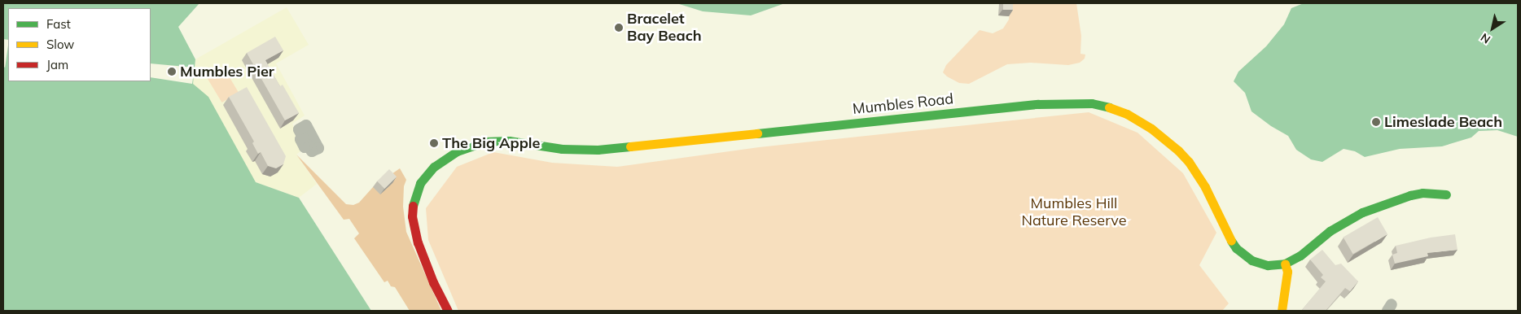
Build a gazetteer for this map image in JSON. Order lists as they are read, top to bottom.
{
  "streets": {
    "street": ["Mumbles Road"]
  },
  "parks": ["Mumbles Hill Nature Reserve"],
  "places": [
    "Bracelet Bay Beach",
    "Mumbles Pier",
    "Limeslade Beach",
    "The Big Apple"
  ],
  "legend": ["Fast", "Slow", "Jam"],
  "north": "bottom left"
}
